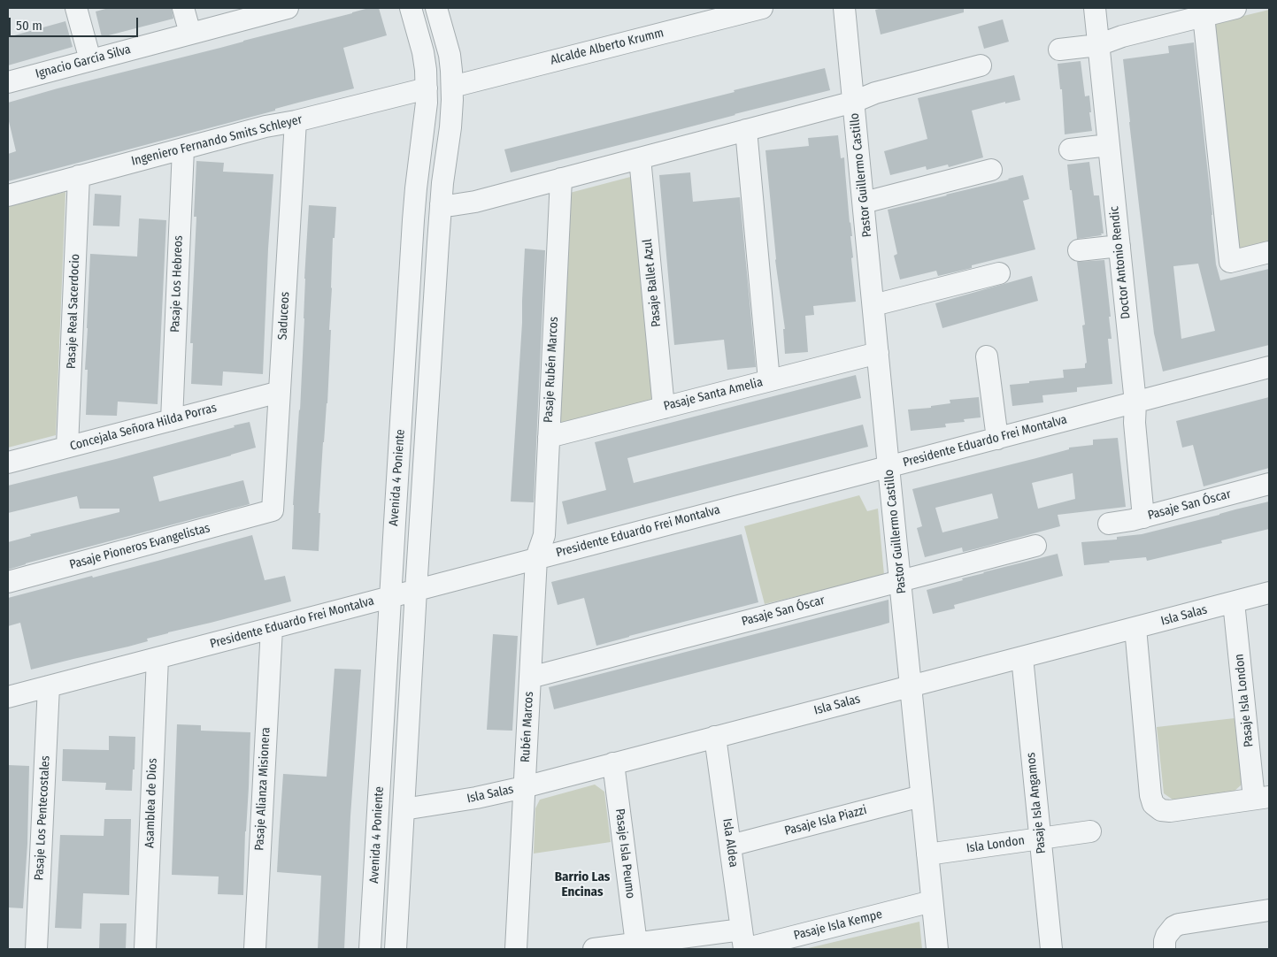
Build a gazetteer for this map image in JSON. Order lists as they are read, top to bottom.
{
  "streets": {
    "street": [
      "Alcalde Alberto Krumm",
      "Ignacio García Silva",
      "Ingeniero Fernando Smits Schleyer",
      "Pastor Guillermo Castillo",
      "Doctor Antonio Rendic",
      "Pasaje Ballet Azul",
      "Pasaje Los Hebreos",
      "Pasaje Real Sacerdocio",
      "Saduceos",
      "Pasaje Rubén Marcos",
      "Pasaje Santa Amelia",
      "Concejala Señora Hilda Porras",
      "Presidente Eduardo Frei Montalva",
      "Avenida 4 Poniente",
      "Pasaje San Óscar",
      "Pasaje Pioneros Evangelistas",
      "Isla Salas",
      "Pasaje Isla London",
      "Rubén Marcos",
      "Pasaje Alianza Misionera",
      "Asamblea de Dios",
      "Pasaje Isla Angamos",
      "Pasaje Los Pentecostales",
      "Pasaje Isla Piazzi",
      "Isla Aldea",
      "Isla London",
      "Pasaje Isla Peumo",
      "Pasaje Isla Kempe"
    ]
  },
  "crossings": [
    ["Alcalde Alberto Krumm", "Avenida 4 Poniente"],
    ["Ingeniero Fernando Smits Schleyer", "Pasaje Los Hebreos"],
    ["Ingeniero Fernando Smits Schleyer", "Pasaje Real Sacerdocio"],
    ["Ingeniero Fernando Smits Schleyer", "Saduceos"],
    ["Ingeniero Fernando Smits Schleyer", "Avenida 4 Poniente"],
    ["Pastor Guillermo Castillo", "Pasaje Santa Amelia"],
    ["Pastor Guillermo Castillo", "Presidente Eduardo Frei Montalva"],
    ["Pastor Guillermo Castillo", "Pasaje San Óscar"],
    ["Pastor Guillermo Castillo", "Isla Salas"],
    ["Pastor Guillermo Castillo", "Pasaje Isla Piazzi"],
    ["Pastor Guillermo Castillo", "Isla London"],
    ["Pastor Guillermo Castillo", "Pasaje Isla Kempe"],
    ["Doctor Antonio Rendic", "Presidente Eduardo Frei Montalva"],
    ["Doctor Antonio Rendic", "Pasaje San Óscar"],
    ["Pasaje Ballet Azul", "Pasaje Santa Amelia"],
    ["Pasaje Los Hebreos", "Concejala Señora Hilda Porras"],
    ["Pasaje Real Sacerdocio", "Concejala Señora Hilda Porras"],
    ["Saduceos", "Concejala Señora Hilda Porras"],
    ["Saduceos", "Pasaje Pioneros Evangelistas"],
    ["Pasaje Rubén Marcos", "Pasaje Santa Amelia"],
    ["Pasaje Rubén Marcos", "Presidente Eduardo Frei Montalva"],
    ["Pasaje Rubén Marcos", "Rubén Marcos"],
    ["Presidente Eduardo Frei Montalva", "Avenida 4 Poniente"],
    ["Presidente Eduardo Frei Montalva", "Rubén Marcos"],
    ["Presidente Eduardo Frei Montalva", "Pasaje Alianza Misionera"],
    ["Presidente Eduardo Frei Montalva", "Asamblea de Dios"],
    ["Presidente Eduardo Frei Montalva", "Pasaje Los Pentecostales"],
    ["Avenida 4 Poniente", "Isla Salas"],
    ["Pasaje San Óscar", "Rubén Marcos"],
    ["Isla Salas", "Pasaje Isla London"],
    ["Isla Salas", "Rubén Marcos"],
    ["Isla Salas", "Pasaje Isla Angamos"],
    ["Isla Salas", "Isla Aldea"],
    ["Isla Salas", "Pasaje Isla Peumo"],
    ["Pasaje Isla Angamos", "Isla London"],
    ["Pasaje Isla Piazzi", "Isla Aldea"],
    ["Isla Aldea", "Pasaje Isla Kempe"],
    ["Pasaje Isla Peumo", "Pasaje Isla Kempe"]
  ],
  "districts": ["Barrio Las Encinas"],
  "scale_bar": "50 m"
}
